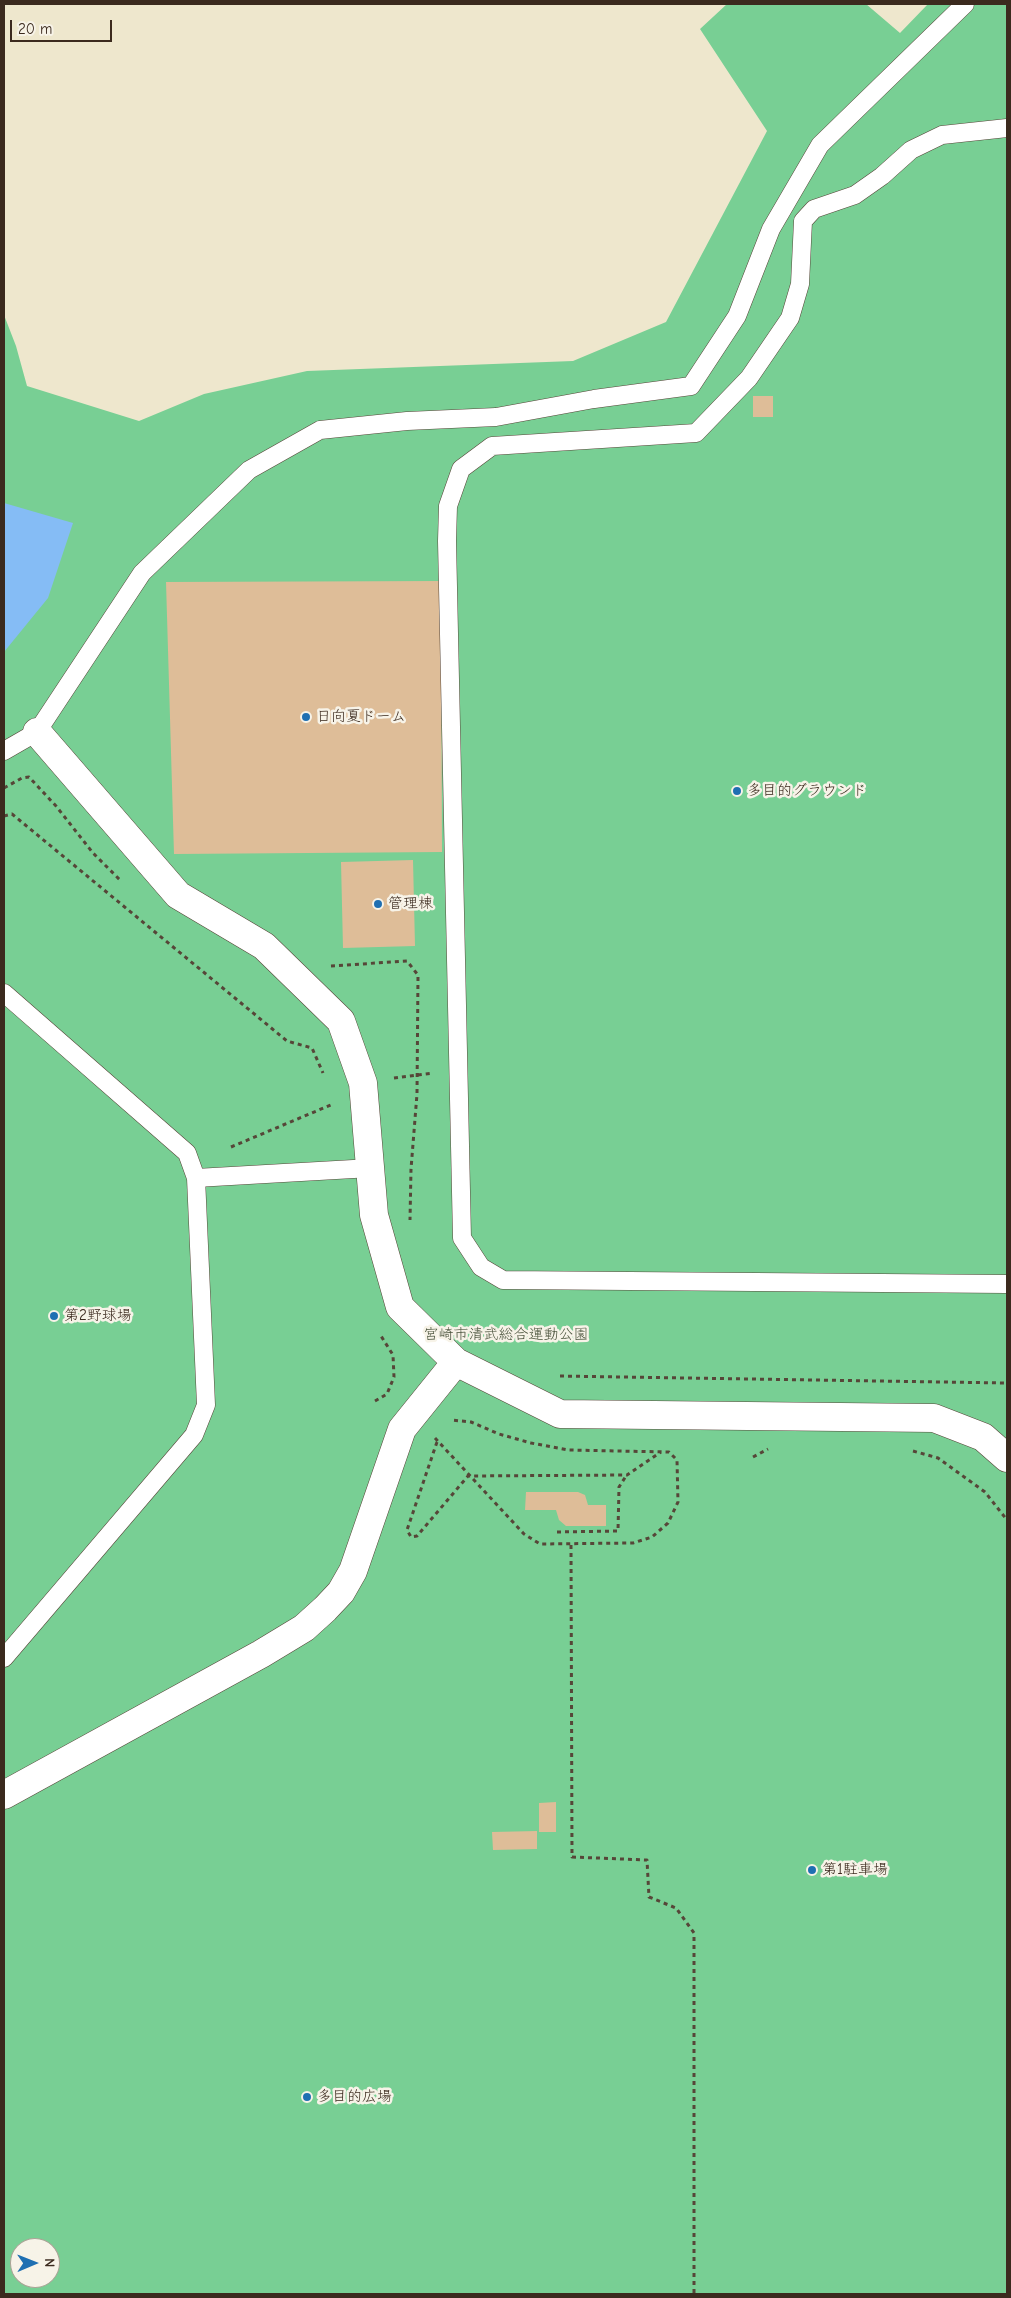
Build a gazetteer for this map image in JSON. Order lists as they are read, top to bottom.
{
  "parks": ["宮崎市清武総合運動公園"],
  "places": [
    "日向夏ドーム",
    "多目的グラウンド",
    "管理棟",
    "第2野球場",
    "第1駐車場",
    "多目的広場"
  ],
  "scale_bar": "20 m",
  "north": "right"
}
